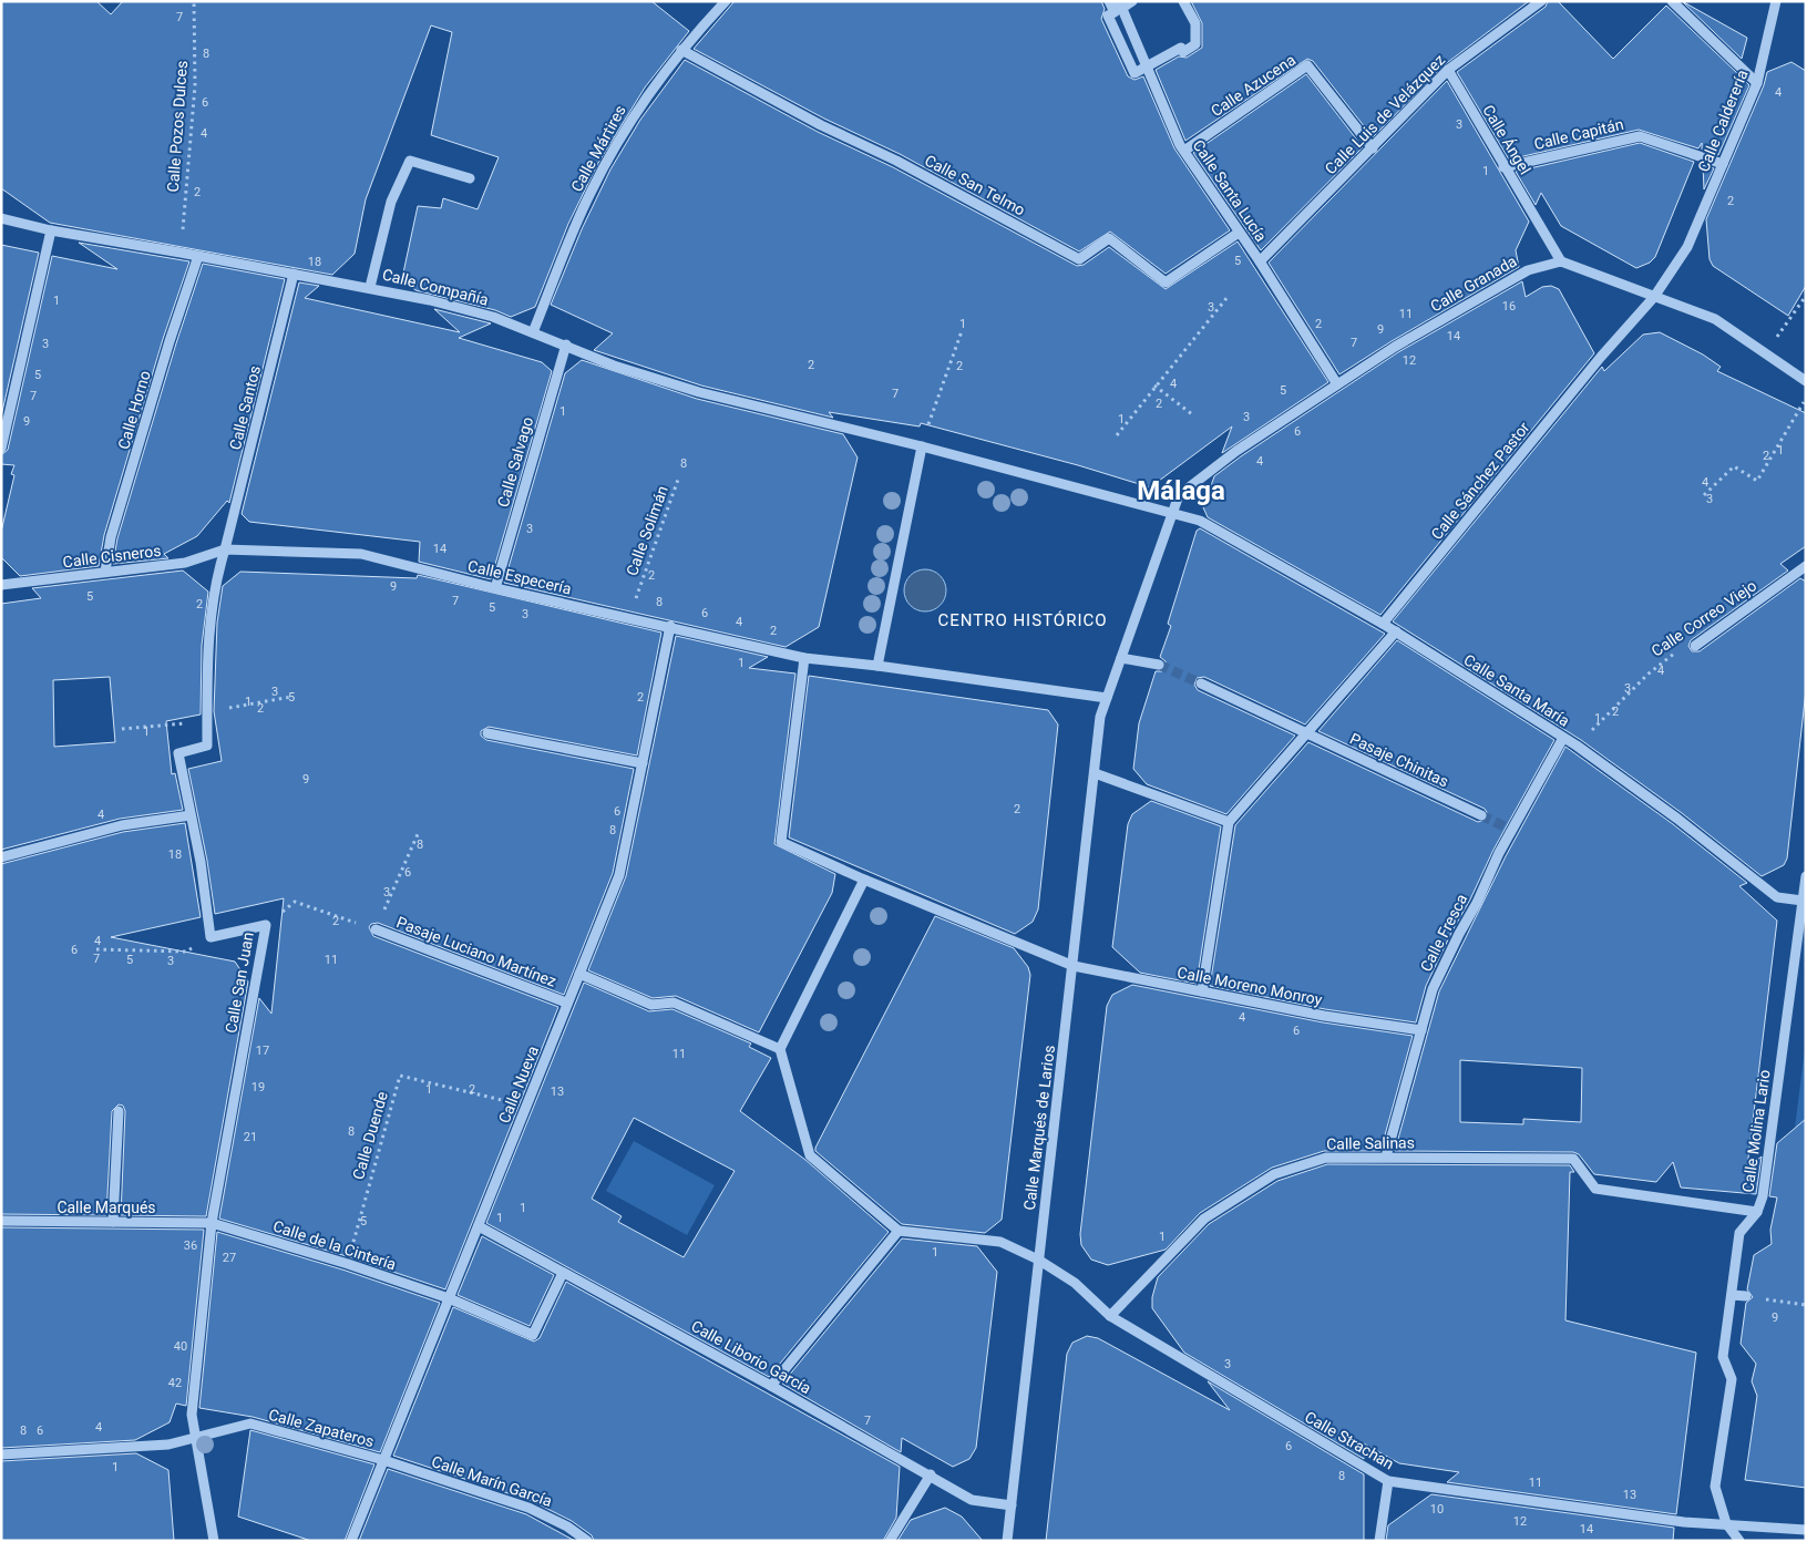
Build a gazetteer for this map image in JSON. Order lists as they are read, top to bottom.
{
  "streets": {
    "street": [
      "Calle Azucena",
      "Calle Luis de Velázquez",
      "Calle Calderería",
      "Calle Capitán",
      "Calle Ángel",
      "Calle Mártires",
      "Calle San Telmo",
      "Calle Santa Lucía",
      "Calle Granada",
      "Calle Compañía",
      "Calle Santos",
      "Calle Horno",
      "Calle Salvago",
      "Calle Sánchez Pastor",
      "Calle Cisneros",
      "Calle Especería",
      "Calle Correo Viejo",
      "Calle Santa María",
      "Pasaje Chinitas",
      "Calle Fresca",
      "Pasaje Luciano Martínez",
      "Calle San Juan",
      "Calle Moreno Monroy",
      "Calle Nueva",
      "Calle Marqués de Larios",
      "Calle Molina Lario",
      "Calle Salinas",
      "Calle Marqués",
      "Calle de la Cintería",
      "Calle Liborio García",
      "Calle Zapateros",
      "Calle Strachan",
      "Calle Marín García"
    ],
    "path": ["Calle Pozos Dulces", "Calle Solimán", "Calle Duende"]
  },
  "crossings": [
    ["Calle Azucena", "Calle Luis de Velázquez"],
    ["Calle Azucena", "Calle Santa Lucía"],
    ["Calle Luis de Velázquez", "Calle Ángel"],
    ["Calle Luis de Velázquez", "Calle Santa Lucía"],
    ["Calle Calderería", "Calle Capitán"],
    ["Calle Calderería", "Calle Sánchez Pastor"],
    ["Calle Pozos Dulces", "Calle Compañía"],
    ["Calle Capitán", "Calle Ángel"],
    ["Calle Ángel", "Calle Granada"],
    ["Calle Mártires", "Calle San Telmo"],
    ["Calle Mártires", "Calle Compañía"],
    ["Calle San Telmo", "Calle Santa Lucía"],
    ["Calle Santa Lucía", "Calle Granada"],
    ["Calle Granada", "Calle Marqués de Larios"],
    ["Calle Compañía", "Calle Santos"],
    ["Calle Compañía", "Calle Horno"],
    ["Calle Compañía", "Calle Salvago"],
    ["Calle Compañía", "Calle Santa María"],
    ["Calle Santos", "Calle Cisneros"],
    ["Calle Santos", "Calle Especería"],
    ["Calle Horno", "Calle Cisneros"],
    ["Calle Salvago", "Calle Especería"],
    ["Calle Sánchez Pastor", "Calle Santa María"],
    ["Calle Cisneros", "Calle Especería"],
    ["Calle Especería", "Calle Moreno Monroy"],
    ["Calle Especería", "Calle Nueva"],
    ["Calle Especería", "Calle Marqués de Larios"],
    ["Calle Correo Viejo", "Calle Santa María"],
    ["Calle Santa María", "Calle Fresca"],
    ["Calle Santa María", "Calle Marqués de Larios"],
    ["Calle Santa María", "Calle Molina Lario"],
    ["Calle Fresca", "Calle Moreno Monroy"],
    ["Calle Fresca", "Calle Salinas"],
    ["Pasaje Luciano Martínez", "Calle Nueva"],
    ["Calle San Juan", "Calle Marqués"],
    ["Calle San Juan", "Calle de la Cintería"],
    ["Calle San Juan", "Calle Zapateros"],
    ["Calle Moreno Monroy", "Calle Marqués de Larios"],
    ["Calle Nueva", "Calle Duende"],
    ["Calle Nueva", "Calle de la Cintería"],
    ["Calle Nueva", "Calle Liborio García"],
    ["Calle Nueva", "Calle Zapateros"],
    ["Calle Nueva", "Calle Marín García"],
    ["Calle Marqués de Larios", "Calle Liborio García"],
    ["Calle Marqués de Larios", "Calle Strachan"],
    ["Calle Molina Lario", "Calle Salinas"],
    ["Calle Molina Lario", "Calle Strachan"],
    ["Calle Duende", "Calle de la Cintería"],
    ["Calle Salinas", "Calle Strachan"],
    ["Calle Marqués", "Calle de la Cintería"],
    ["Calle de la Cintería", "Calle Liborio García"],
    ["Calle Zapateros", "Calle Marín García"]
  ],
  "districts": ["Málaga", "CENTRO HISTÓRICO"],
  "house_numbers": [
    "7",
    "8",
    "4",
    "6",
    "3",
    "4",
    "1",
    "2",
    "2",
    "5",
    "18",
    "1",
    "16",
    "3",
    "11",
    "1",
    "2",
    "9",
    "14",
    "7",
    "3",
    "12",
    "2",
    "2",
    "5",
    "4",
    "5",
    "7",
    "7",
    "2",
    "1",
    "3",
    "1",
    "9",
    "6",
    "1",
    "2",
    "4",
    "8",
    "4",
    "3",
    "3",
    "14",
    "2",
    "9",
    "5",
    "7",
    "8",
    "2",
    "5",
    "6",
    "3",
    "4",
    "2",
    "1",
    "4",
    "3",
    "3",
    "5",
    "2",
    "1",
    "2",
    "2",
    "1",
    "1",
    "9",
    "2",
    "6",
    "4",
    "8",
    "8",
    "18",
    "6",
    "3",
    "2",
    "4",
    "6",
    "7",
    "5",
    "11",
    "3",
    "4",
    "6",
    "17",
    "11",
    "19",
    "1",
    "2",
    "13",
    "8",
    "21",
    "1",
    "1",
    "5",
    "1",
    "36",
    "1",
    "27",
    "9",
    "40",
    "3",
    "42",
    "7",
    "4",
    "8",
    "6",
    "6",
    "1",
    "8",
    "11",
    "13",
    "10",
    "12",
    "14"
  ]
}
